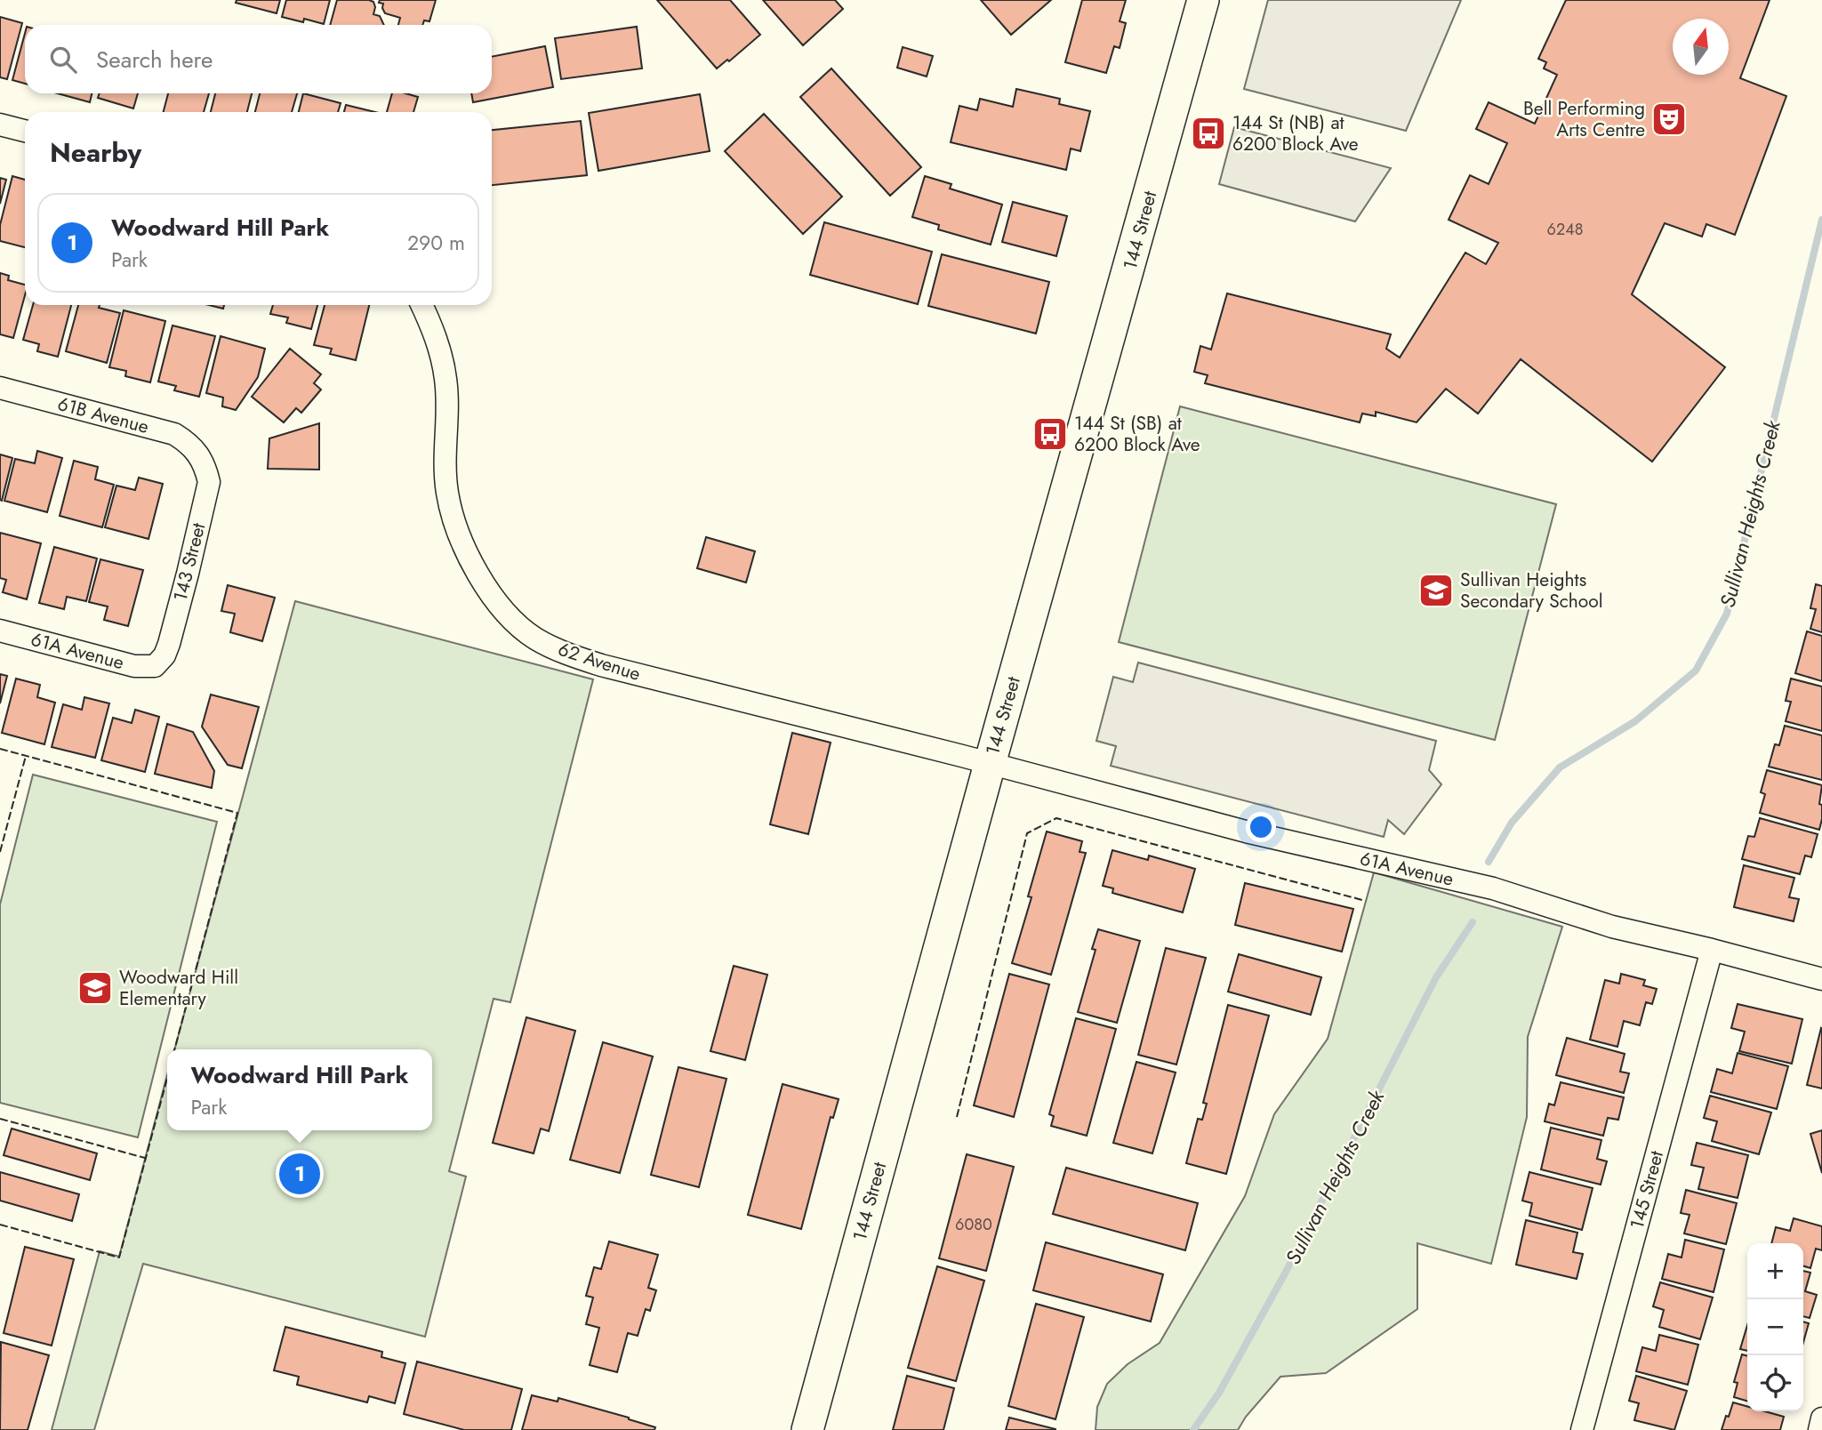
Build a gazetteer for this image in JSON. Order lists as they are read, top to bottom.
{
  "streets": {
    "main road": ["144 Street"],
    "street": [
      "61B Avenue",
      "143 Street",
      "61A Avenue",
      "62 Avenue",
      "145 Street"
    ]
  },
  "crossings": [
    ["144 Street", "61A Avenue"],
    ["144 Street", "62 Avenue"],
    ["61B Avenue", "143 Street"],
    ["143 Street", "61A Avenue"],
    ["61A Avenue", "62 Avenue"],
    ["61A Avenue", "145 Street"]
  ],
  "water": ["Sullivan Heights Creek"],
  "places": {
    "theatre": ["Bell Performing Arts Centre"],
    "bus stop": ["144 St (NB) at 6200 Block Ave", "144 St (SB) at 6200 Block Ave"],
    "school or university": ["Sullivan Heights Secondary School", "Woodward Hill Elementary"]
  },
  "house_numbers": ["6248", "6080"],
  "north": "top",
  "page": {
    "search": "Search here",
    "heading": "Nearby",
    "list": [
      {
        "mark": "1",
        "name": "Woodward Hill Park",
        "note": "Park",
        "value": "290 m"
      }
    ],
    "popup": ["Woodward Hill Park", "Park"],
    "pins": "1",
    "map_buttons": ["+", "−"]
  }
}
